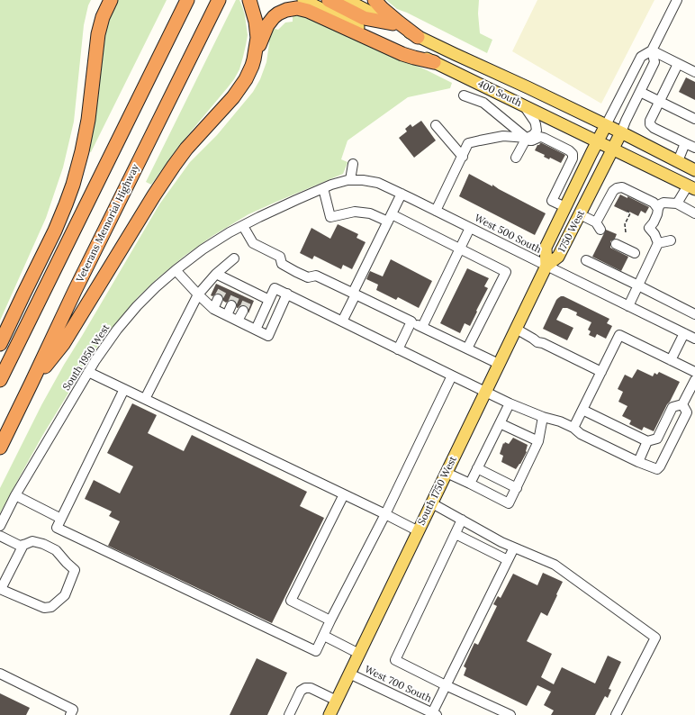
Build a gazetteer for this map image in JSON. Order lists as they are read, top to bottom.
{
  "streets": {
    "highway": ["Veterans Memorial Highway"],
    "main road": ["400 South", "1750 West", "South 1750 West"],
    "street": ["West 500 South", "South 1950 West", "West 700 South"]
  },
  "crossings": [
    ["400 South", "1750 West"],
    ["1750 West", "West 500 South"],
    ["1750 West", "South 1750 West"],
    ["West 500 South", "South 1950 West"],
    ["West 500 South", "South 1750 West"],
    ["South 1750 West", "West 700 South"]
  ]
}
